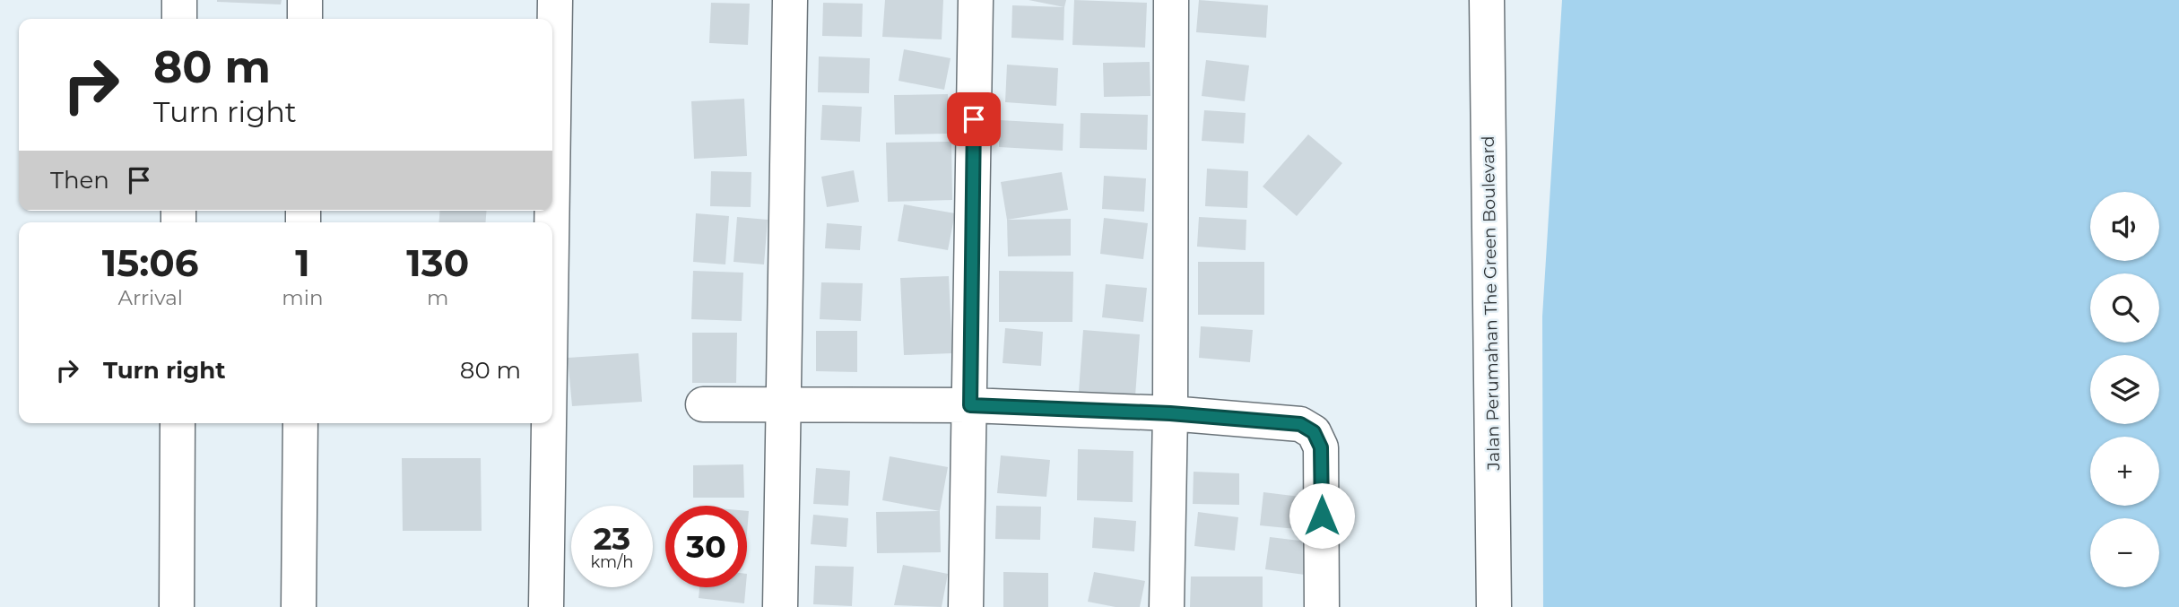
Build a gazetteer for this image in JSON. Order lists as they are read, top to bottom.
{
  "streets": {
    "street": ["Jalan Perumahan The Green Boulevard"]
  },
  "page": {
    "turn": ["80 m", "Turn right"],
    "then": "Then",
    "map_buttons": ["+", "−"],
    "eta": [
      "15:06",
      "Arrival",
      "1",
      "min",
      "130",
      "m"
    ],
    "list": [
      {
        "name": "Turn right",
        "value": "80 m"
      }
    ],
    "speed": "23 km/h",
    "limit": "30"
  }
}
